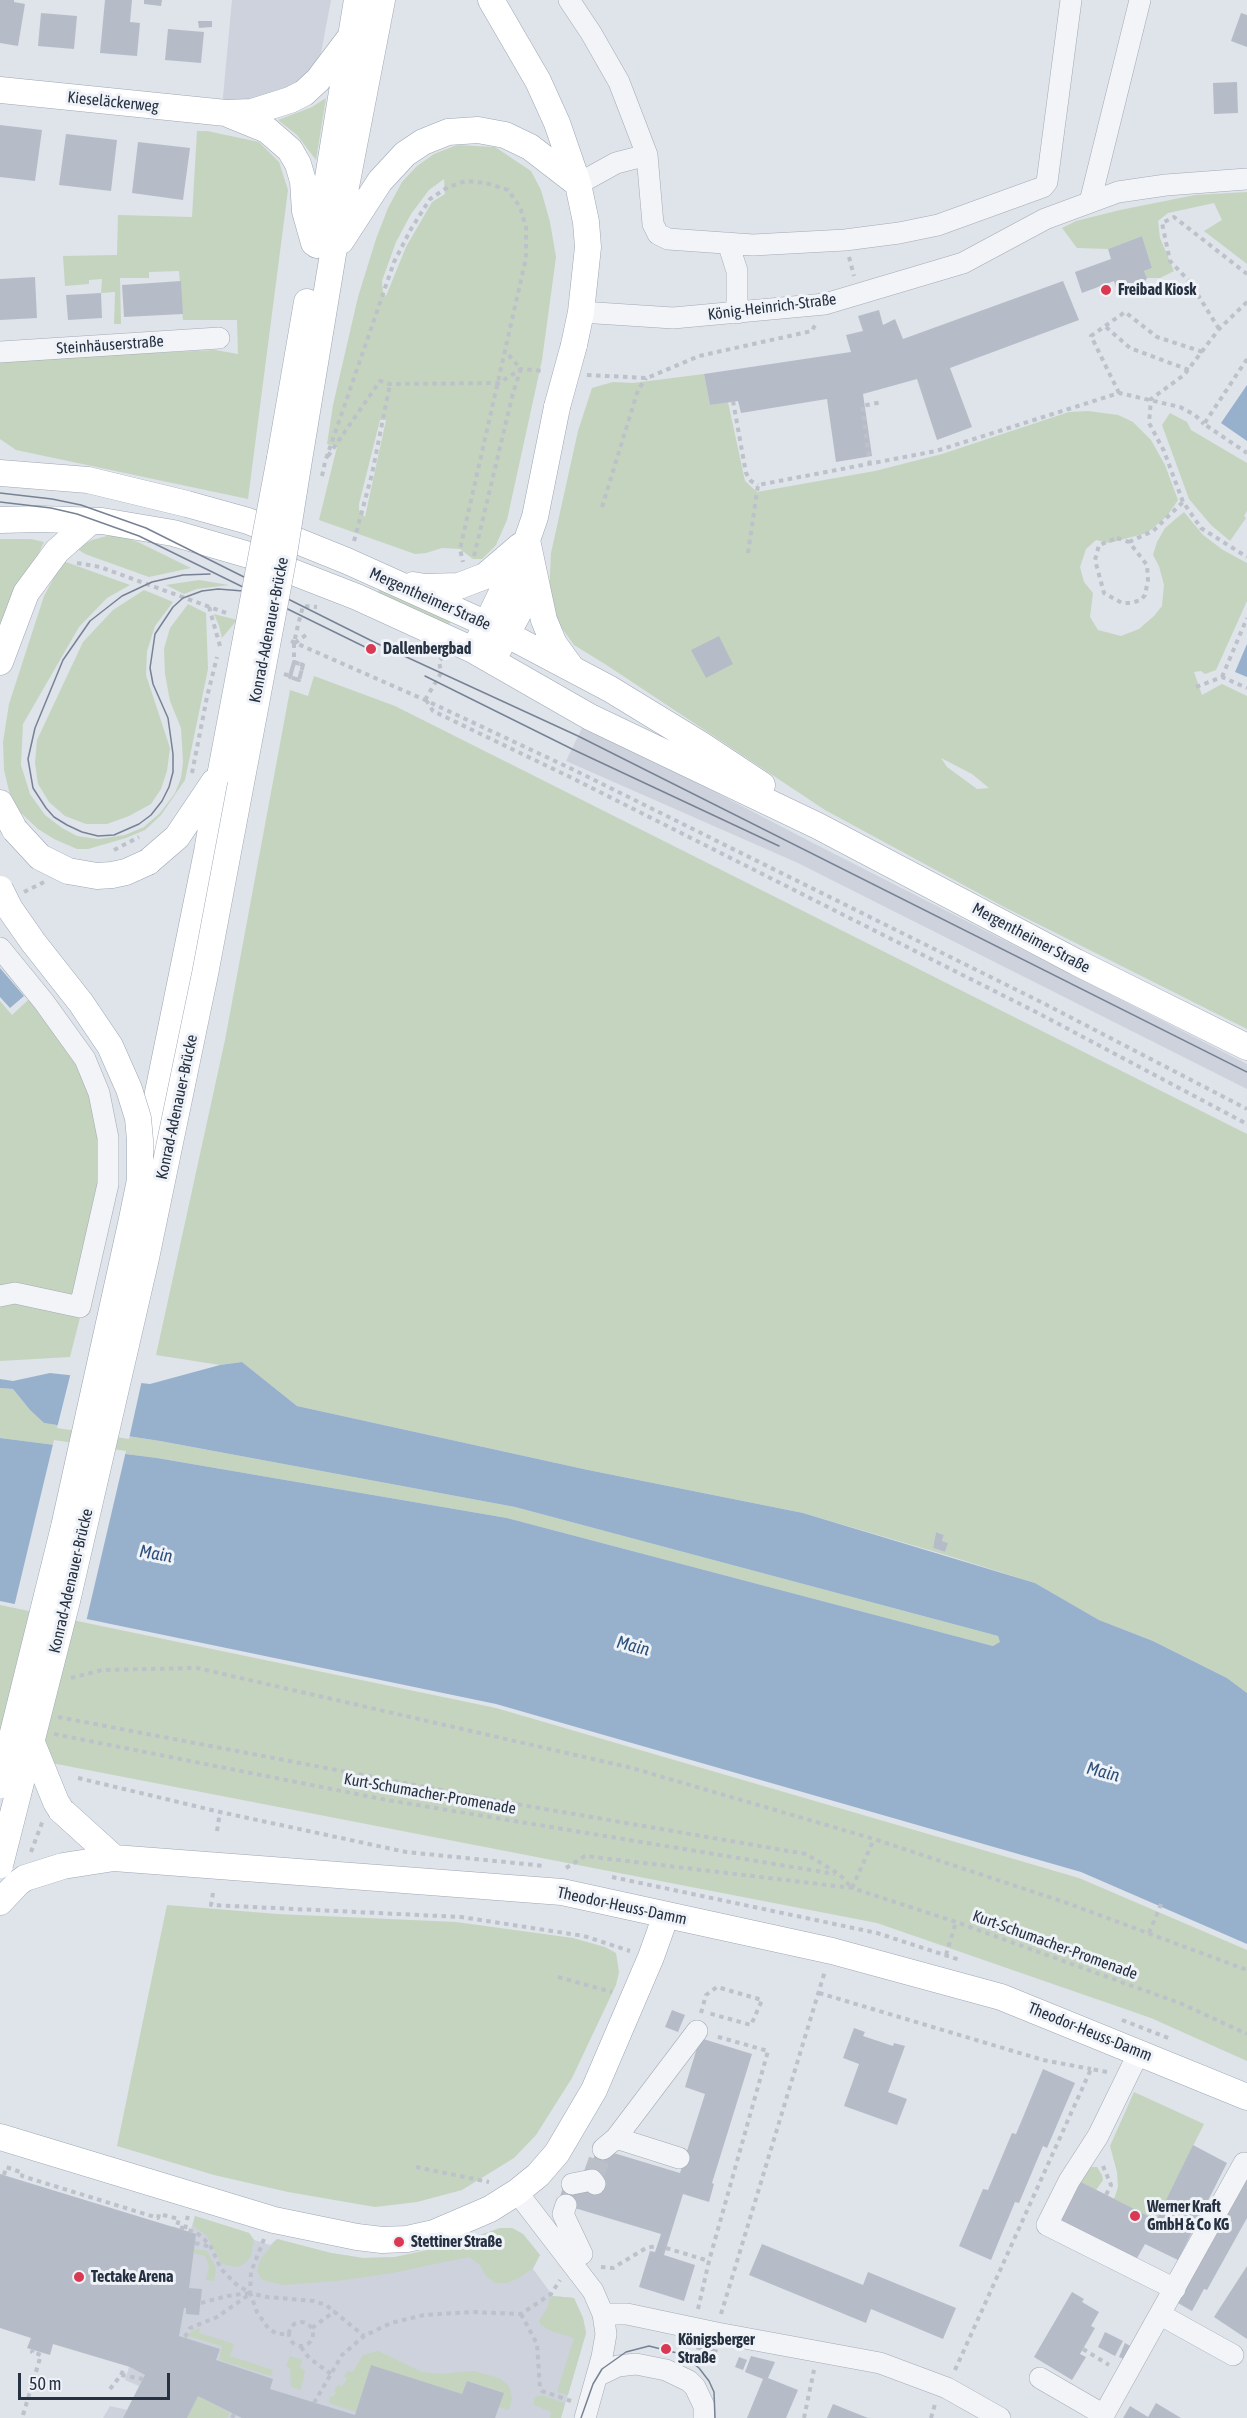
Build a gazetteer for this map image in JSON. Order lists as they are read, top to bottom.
{
  "streets": {
    "main road": [
      "Kieseläckerweg",
      "Mergentheimer Straße",
      "Konrad-Adenauer-Brücke",
      "Theodor-Heuss-Damm"
    ],
    "street": ["König-Heinrich-Straße", "Steinhäuserstraße"],
    "path": ["Kurt-Schumacher-Promenade"]
  },
  "crossings": [
    ["Konrad-Adenauer-Brücke", "Kurt-Schumacher-Promenade"]
  ],
  "water": ["Main"],
  "places": [
    "Freibad Kiosk",
    "Dallenbergbad",
    "Werner Kraft GmbH & Co KG",
    "Stettiner Straße",
    "Tectake Arena",
    "Königsberger Straße"
  ],
  "scale_bar": "50 m"
}
